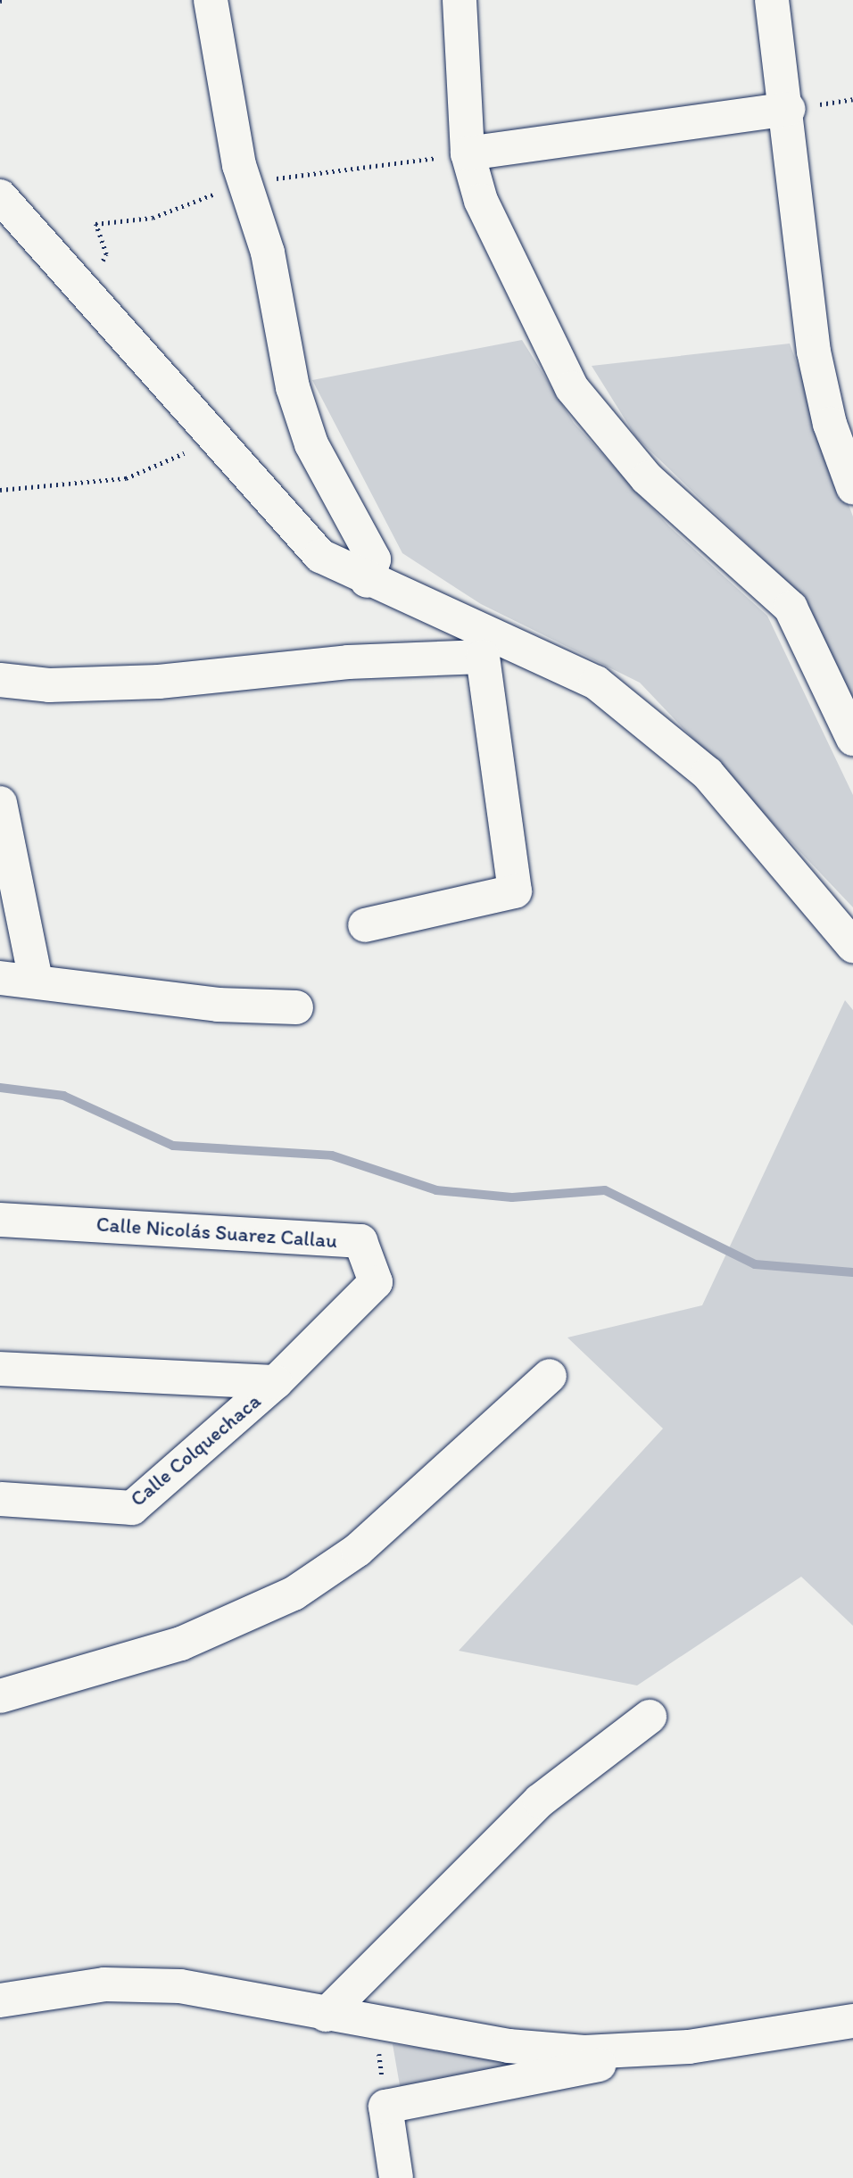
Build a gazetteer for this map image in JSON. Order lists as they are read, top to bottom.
{
  "streets": {
    "street": ["Calle Nicolás Suarez Callau", "Calle Colquechaca"]
  },
  "crossings": [
    ["Calle Nicolás Suarez Callau", "Calle Colquechaca"]
  ]
}
